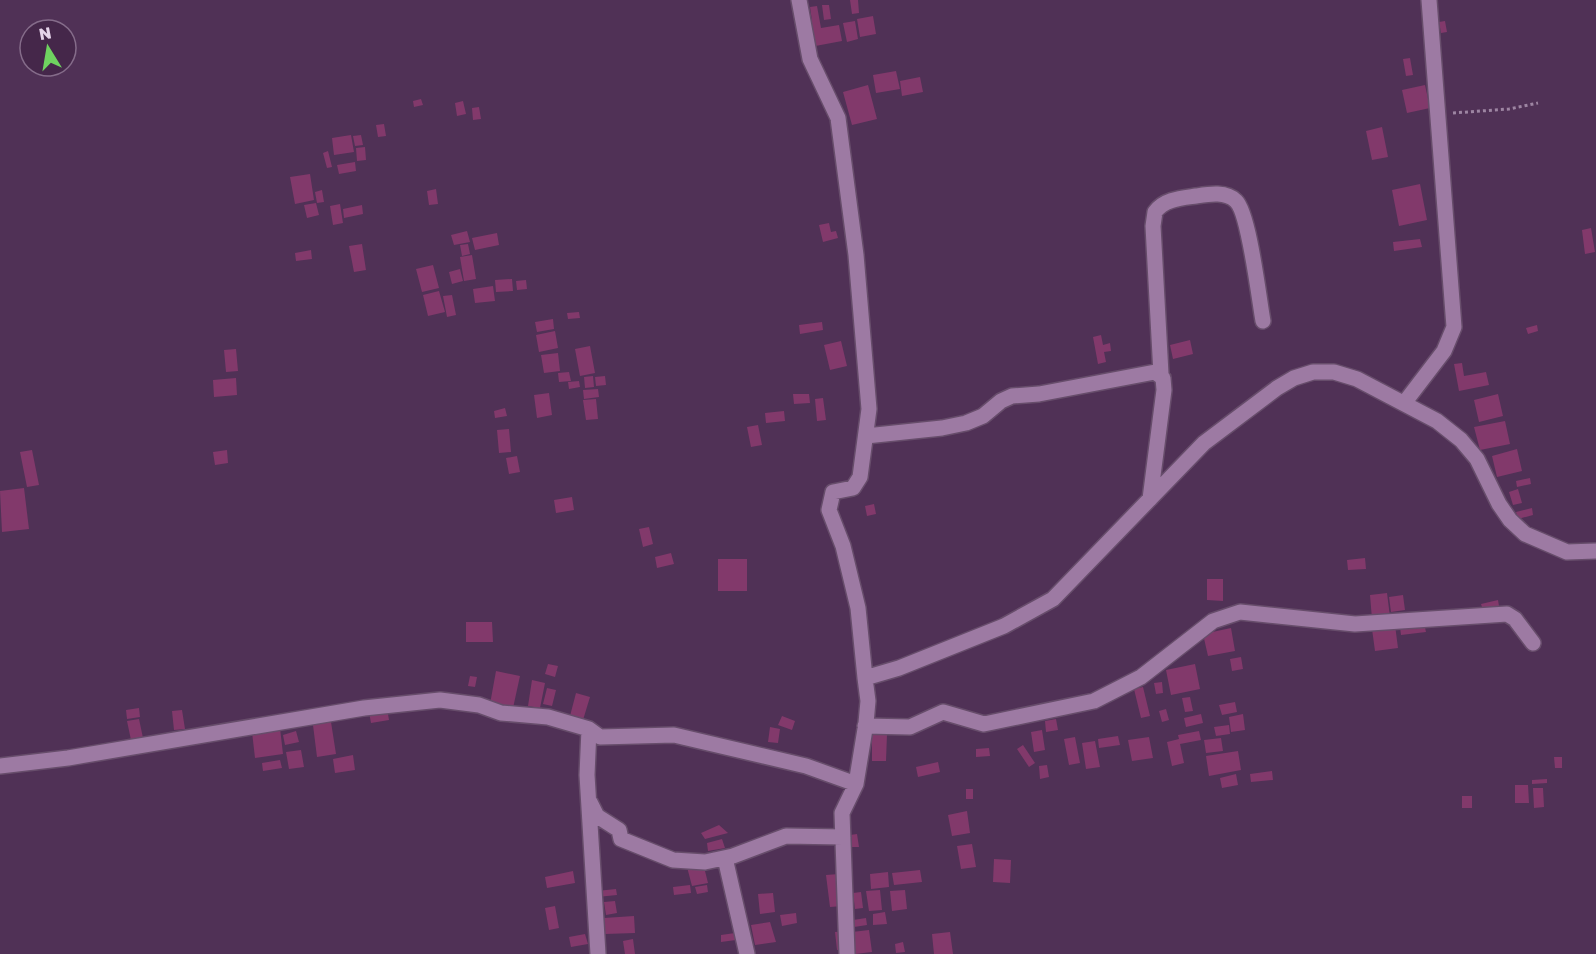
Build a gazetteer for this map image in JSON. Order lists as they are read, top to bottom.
{
  "north": "top"
}
